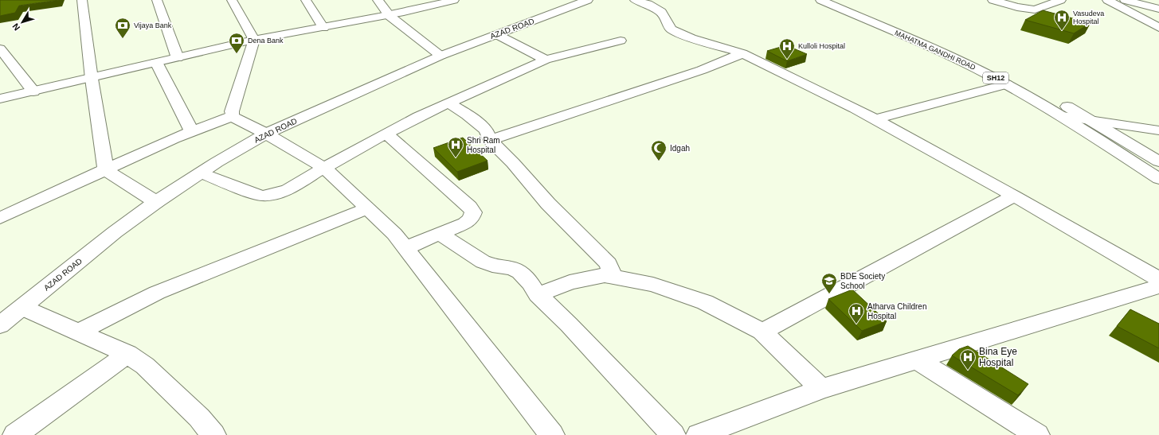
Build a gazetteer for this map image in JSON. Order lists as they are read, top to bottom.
{
  "streets": {
    "street": ["AZAD ROAD", "MAHATMA GANDHI ROAD", "SH12"]
  },
  "places": {
    "hospital": [
      "Vasudeva Hospital",
      "Kulloli Hospital",
      "Shri Ram Hospital",
      "Atharva Children Hospital",
      "Bina Eye Hospital"
    ],
    "bank": ["Vijaya Bank", "Dena Bank"],
    "mosque": ["Idgah"],
    "school or university": ["BDE Society School"]
  },
  "north": "bottom left"
}
